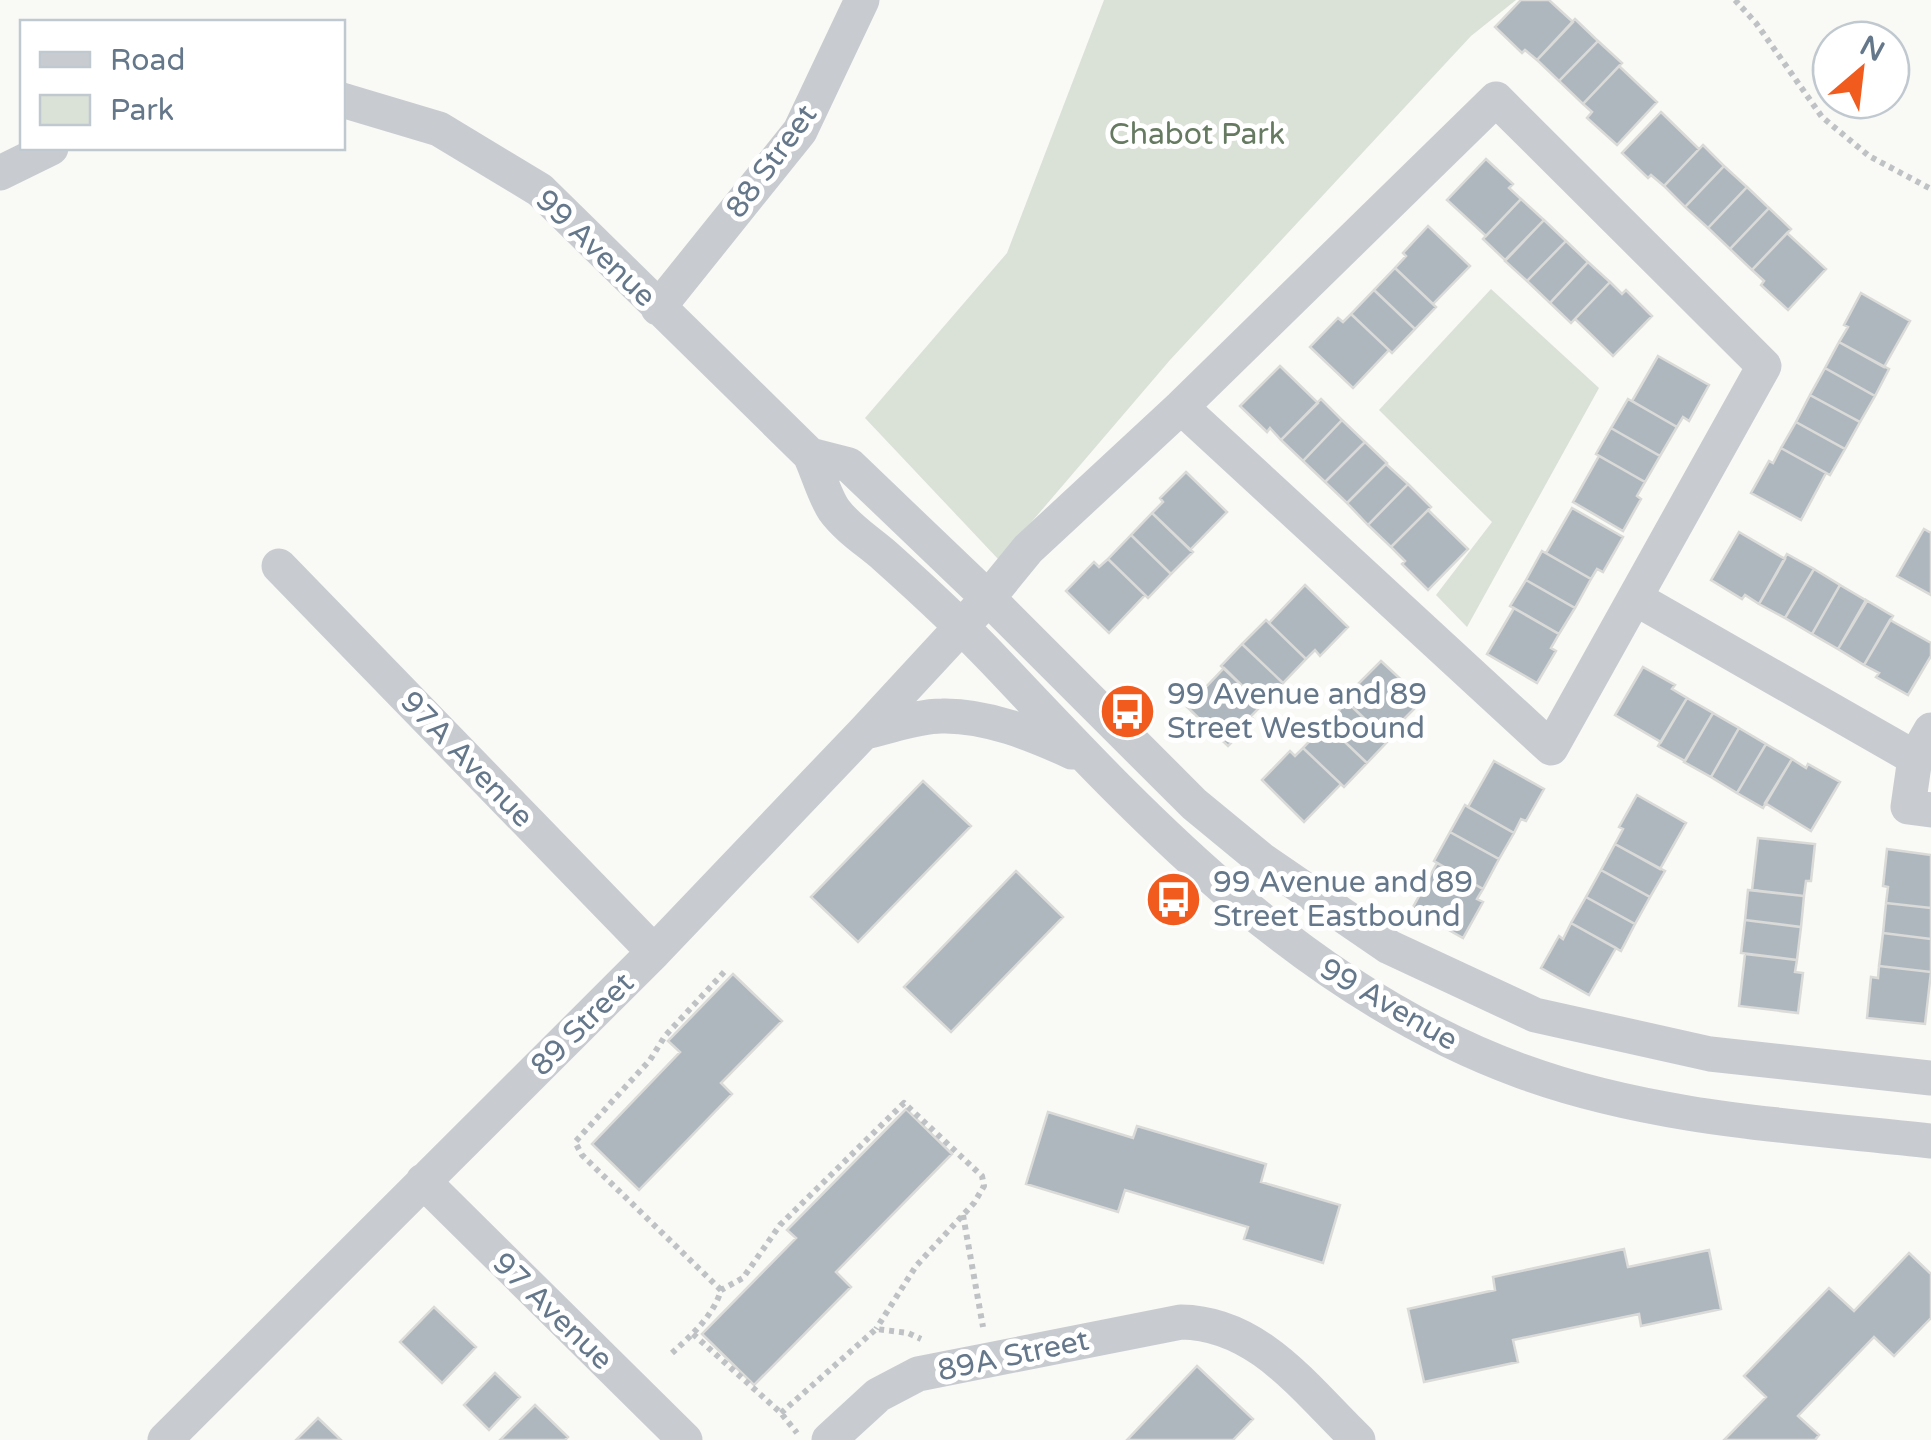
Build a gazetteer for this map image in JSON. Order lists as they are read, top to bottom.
{
  "streets": {
    "street": [
      "88 Street",
      "99 Avenue",
      "97A Avenue",
      "89 Street",
      "97 Avenue",
      "89A Street"
    ]
  },
  "crossings": [
    ["88 Street", "99 Avenue"],
    ["99 Avenue", "89 Street"],
    ["97A Avenue", "89 Street"],
    ["89 Street", "97 Avenue"]
  ],
  "parks": ["Chabot Park"],
  "places": {
    "bus stop": ["99 Avenue and 89 Street Westbound", "99 Avenue and 89 Street Eastbound"]
  },
  "legend": ["Road", "Park"],
  "north": "top right"
}
